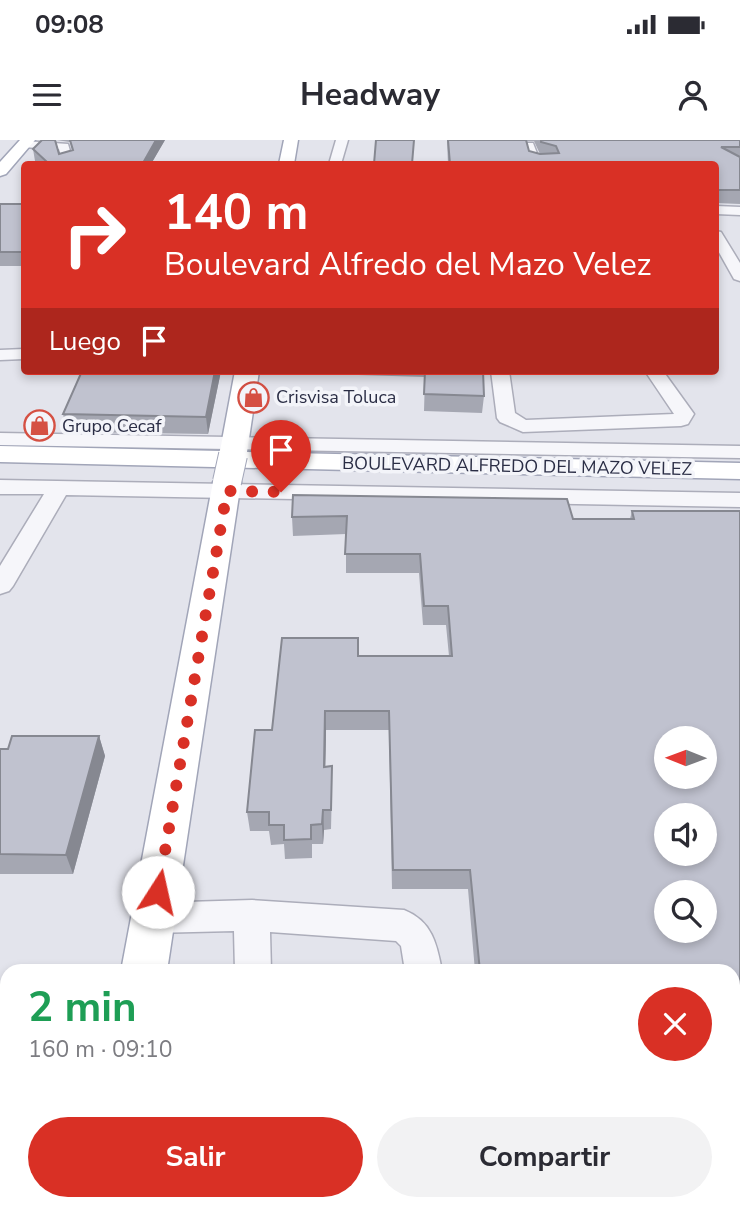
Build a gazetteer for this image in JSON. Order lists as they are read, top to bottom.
{
  "streets": {
    "main road": ["BOULEVARD ALFREDO DEL MAZO VELEZ"]
  },
  "places": {
    "shop": ["Crisvisa Toluca", "Grupo Cecaf"]
  },
  "north": "left",
  "page": {
    "status": "09:08",
    "header": "Headway",
    "turn": ["140 m", "Boulevard Alfredo del Mazo Velez"],
    "then": "Luego",
    "heading": ["2 min", "160 m · 09:10"],
    "buttons": ["Salir", "Compartir"]
  }
}
